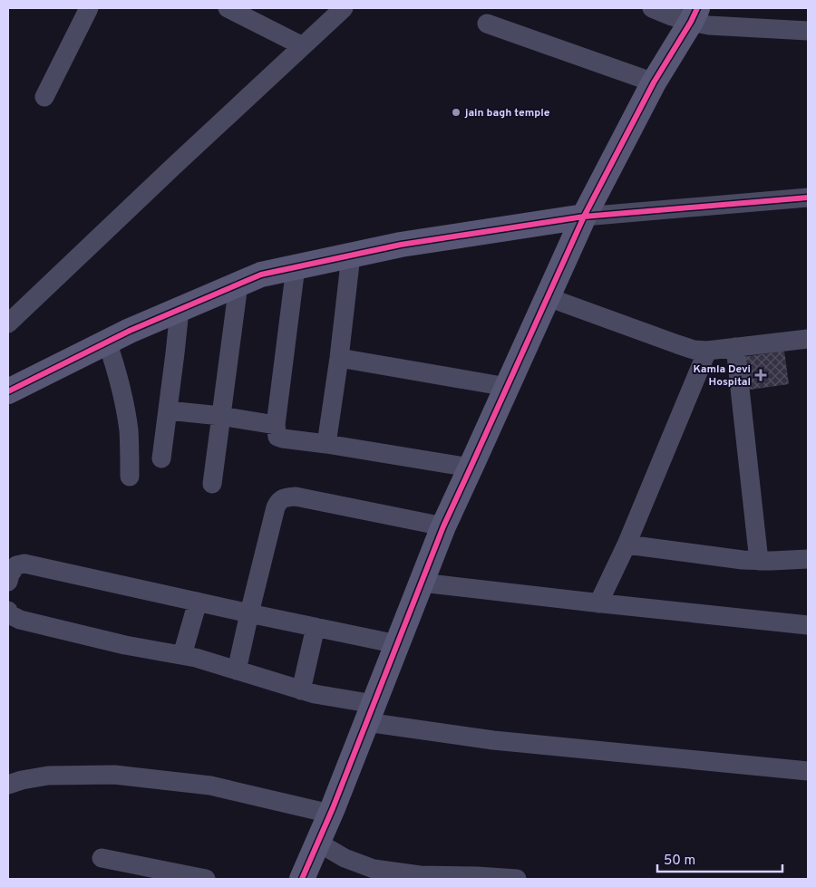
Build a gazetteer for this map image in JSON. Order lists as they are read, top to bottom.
{
  "places": {
    "other": ["jain bagh temple"],
    "health": ["Kamla Devi Hospital"]
  },
  "scale_bar": "50 m"
}
